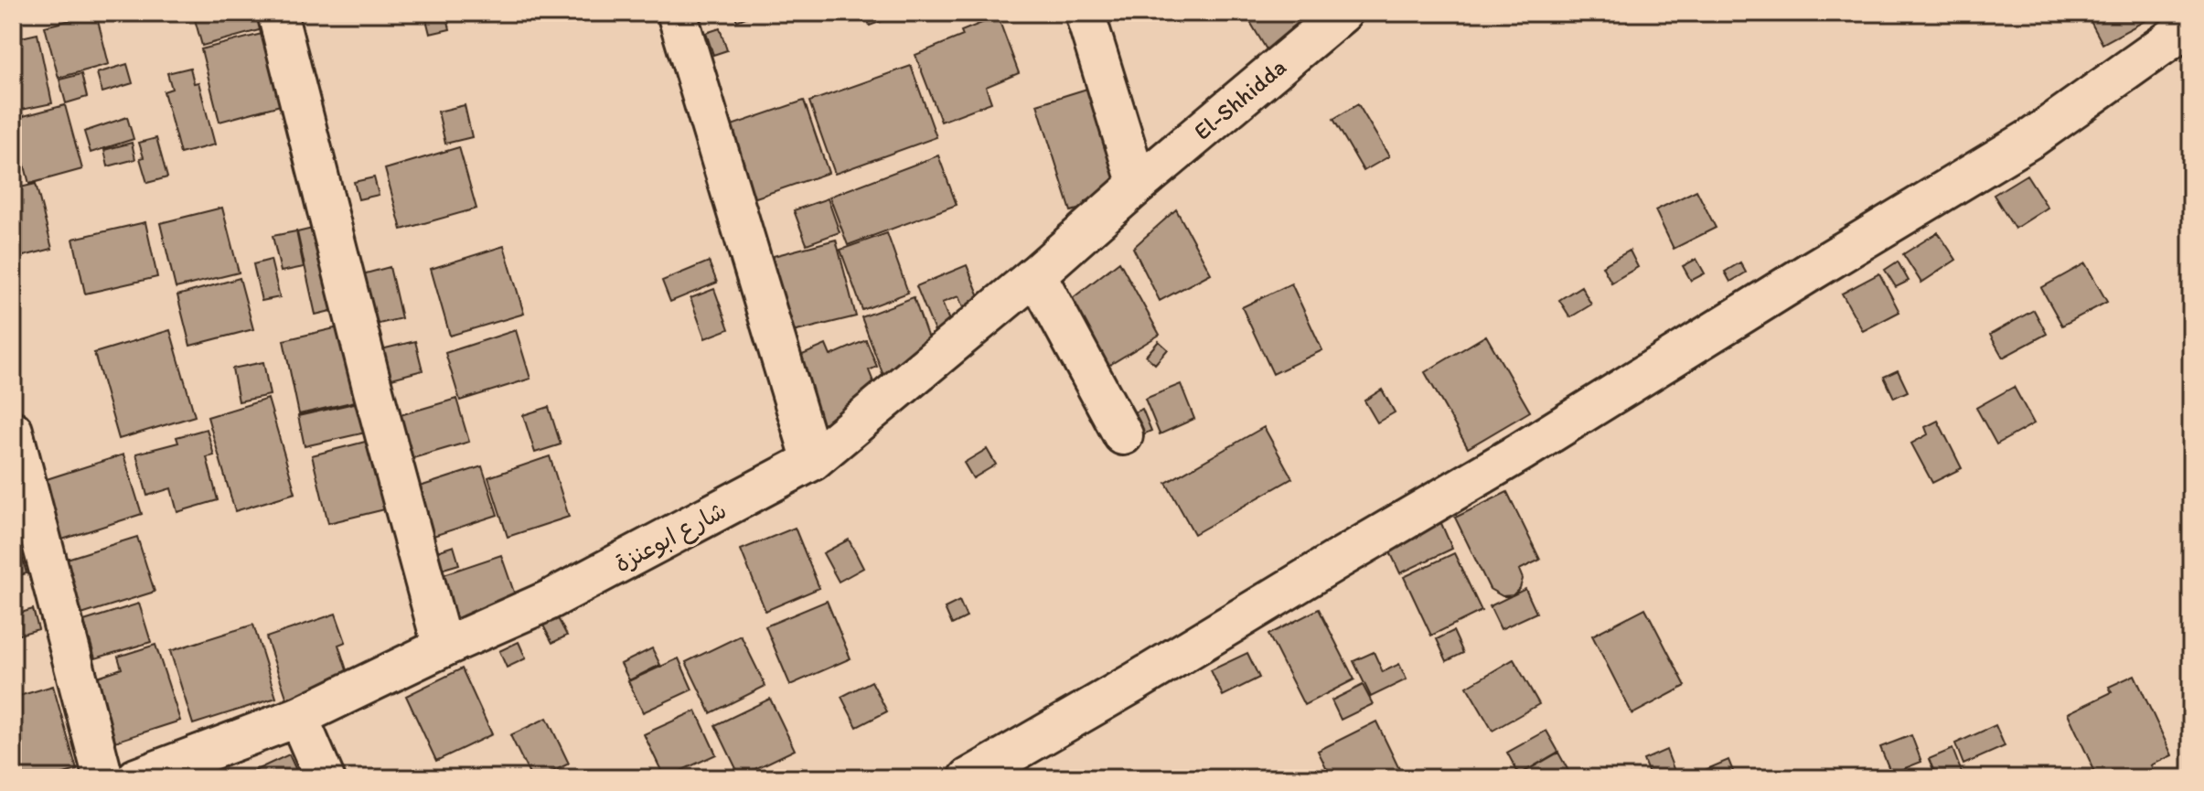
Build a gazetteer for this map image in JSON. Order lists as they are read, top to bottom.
{
  "streets": {
    "street": ["El-Shhidda", "شارع ابوعنزة"]
  },
  "crossings": [
    ["El-Shhidda", "شارع ابوعنزة"]
  ]
}
